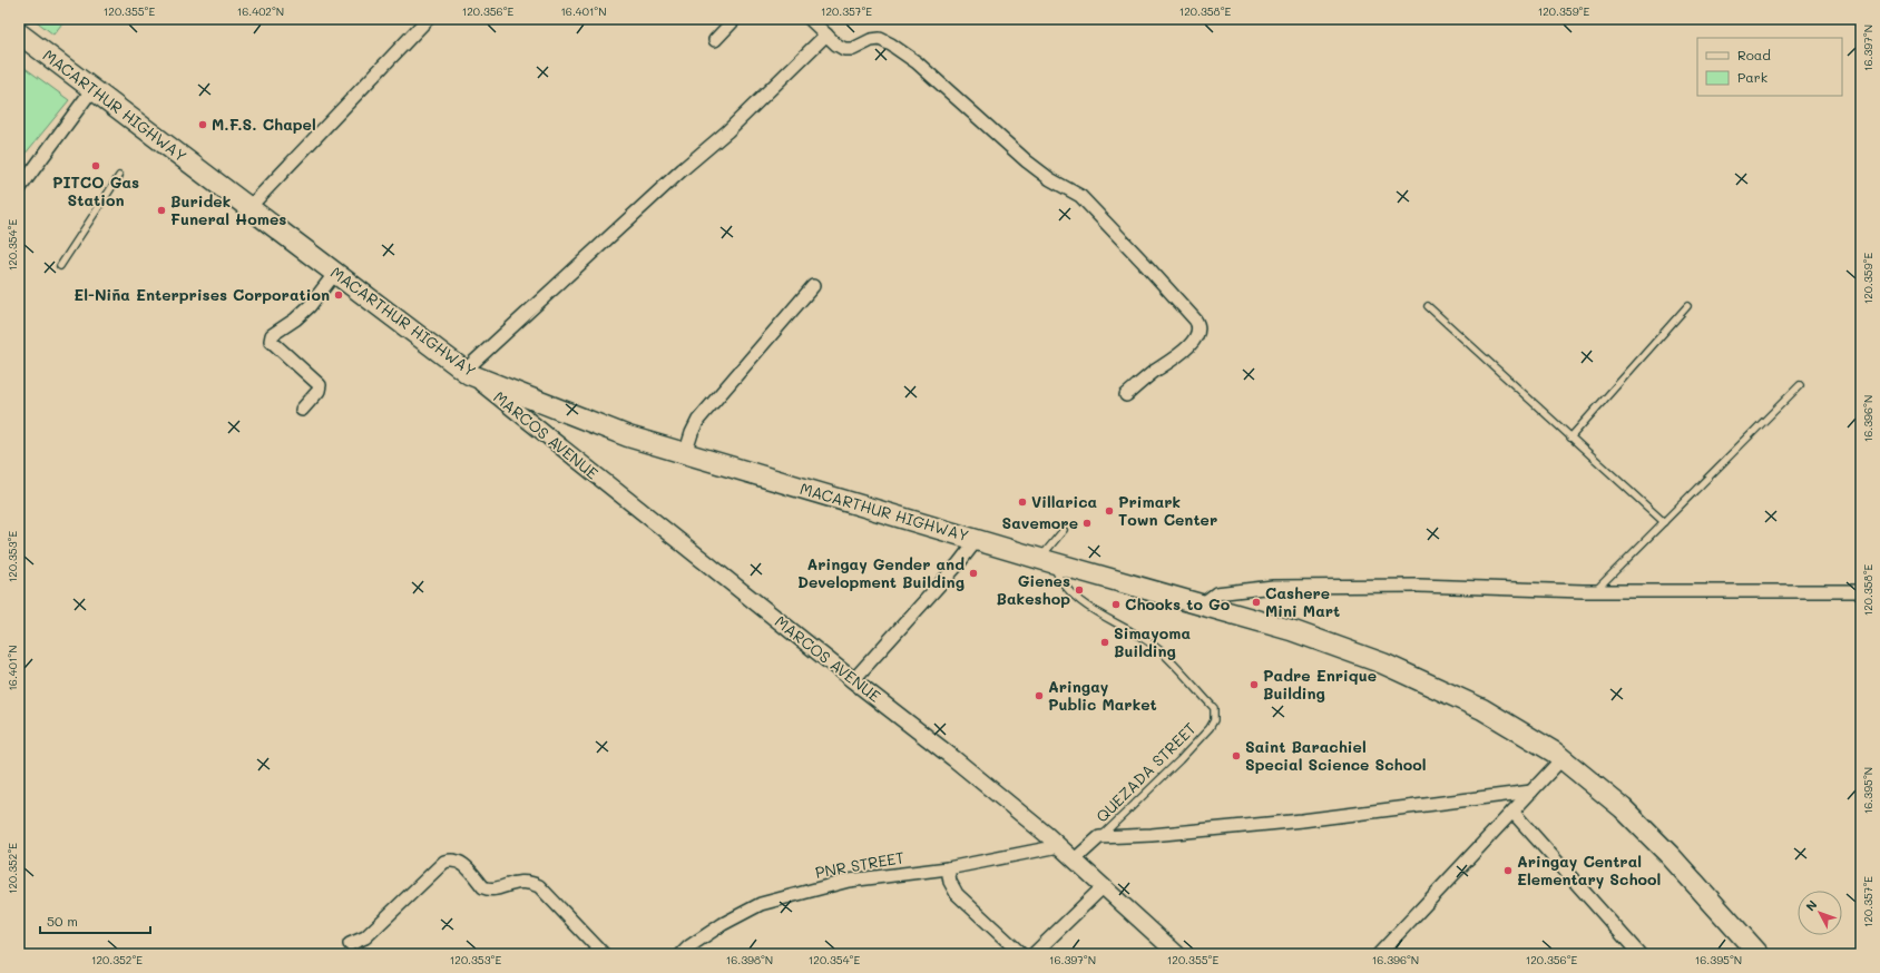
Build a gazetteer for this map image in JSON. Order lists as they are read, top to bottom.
{
  "streets": {
    "highway": ["MACARTHUR HIGHWAY"],
    "street": ["MARCOS AVENUE", "PNR STREET"],
    "lane": ["QUEZADA STREET"]
  },
  "crossings": [
    ["MACARTHUR HIGHWAY", "MARCOS AVENUE"],
    ["MACARTHUR HIGHWAY", "QUEZADA STREET"],
    ["MARCOS AVENUE", "PNR STREET"]
  ],
  "places": [
    "M.F.S. Chapel",
    "PITCO Gas Station",
    "Buridek Funeral Homes",
    "El-Niña Enterprises Corporation",
    "Villarica",
    "Primark Town Center",
    "Savemore",
    "Aringay Gender and Development Building",
    "Gienes Bakeshop",
    "Cashere Mini Mart",
    "Chooks to Go",
    "Simayoma Building",
    "Padre Enrique Building",
    "Aringay Public Market",
    "Saint Barachiel Special Science School",
    "Aringay Central Elementary School"
  ],
  "legend": ["Road", "Park"],
  "scale_bar": "50 m",
  "north": "top left",
  "coordinates": [
    "120.355°E",
    "16.402°N",
    "120.356°E",
    "16.401°N",
    "120.357°E",
    "120.358°E",
    "120.359°E",
    "16.397°N",
    "120.354°E",
    "16.396°N",
    "120.353°E",
    "16.395°N",
    "120.352°E",
    "16.398°N"
  ]
}
